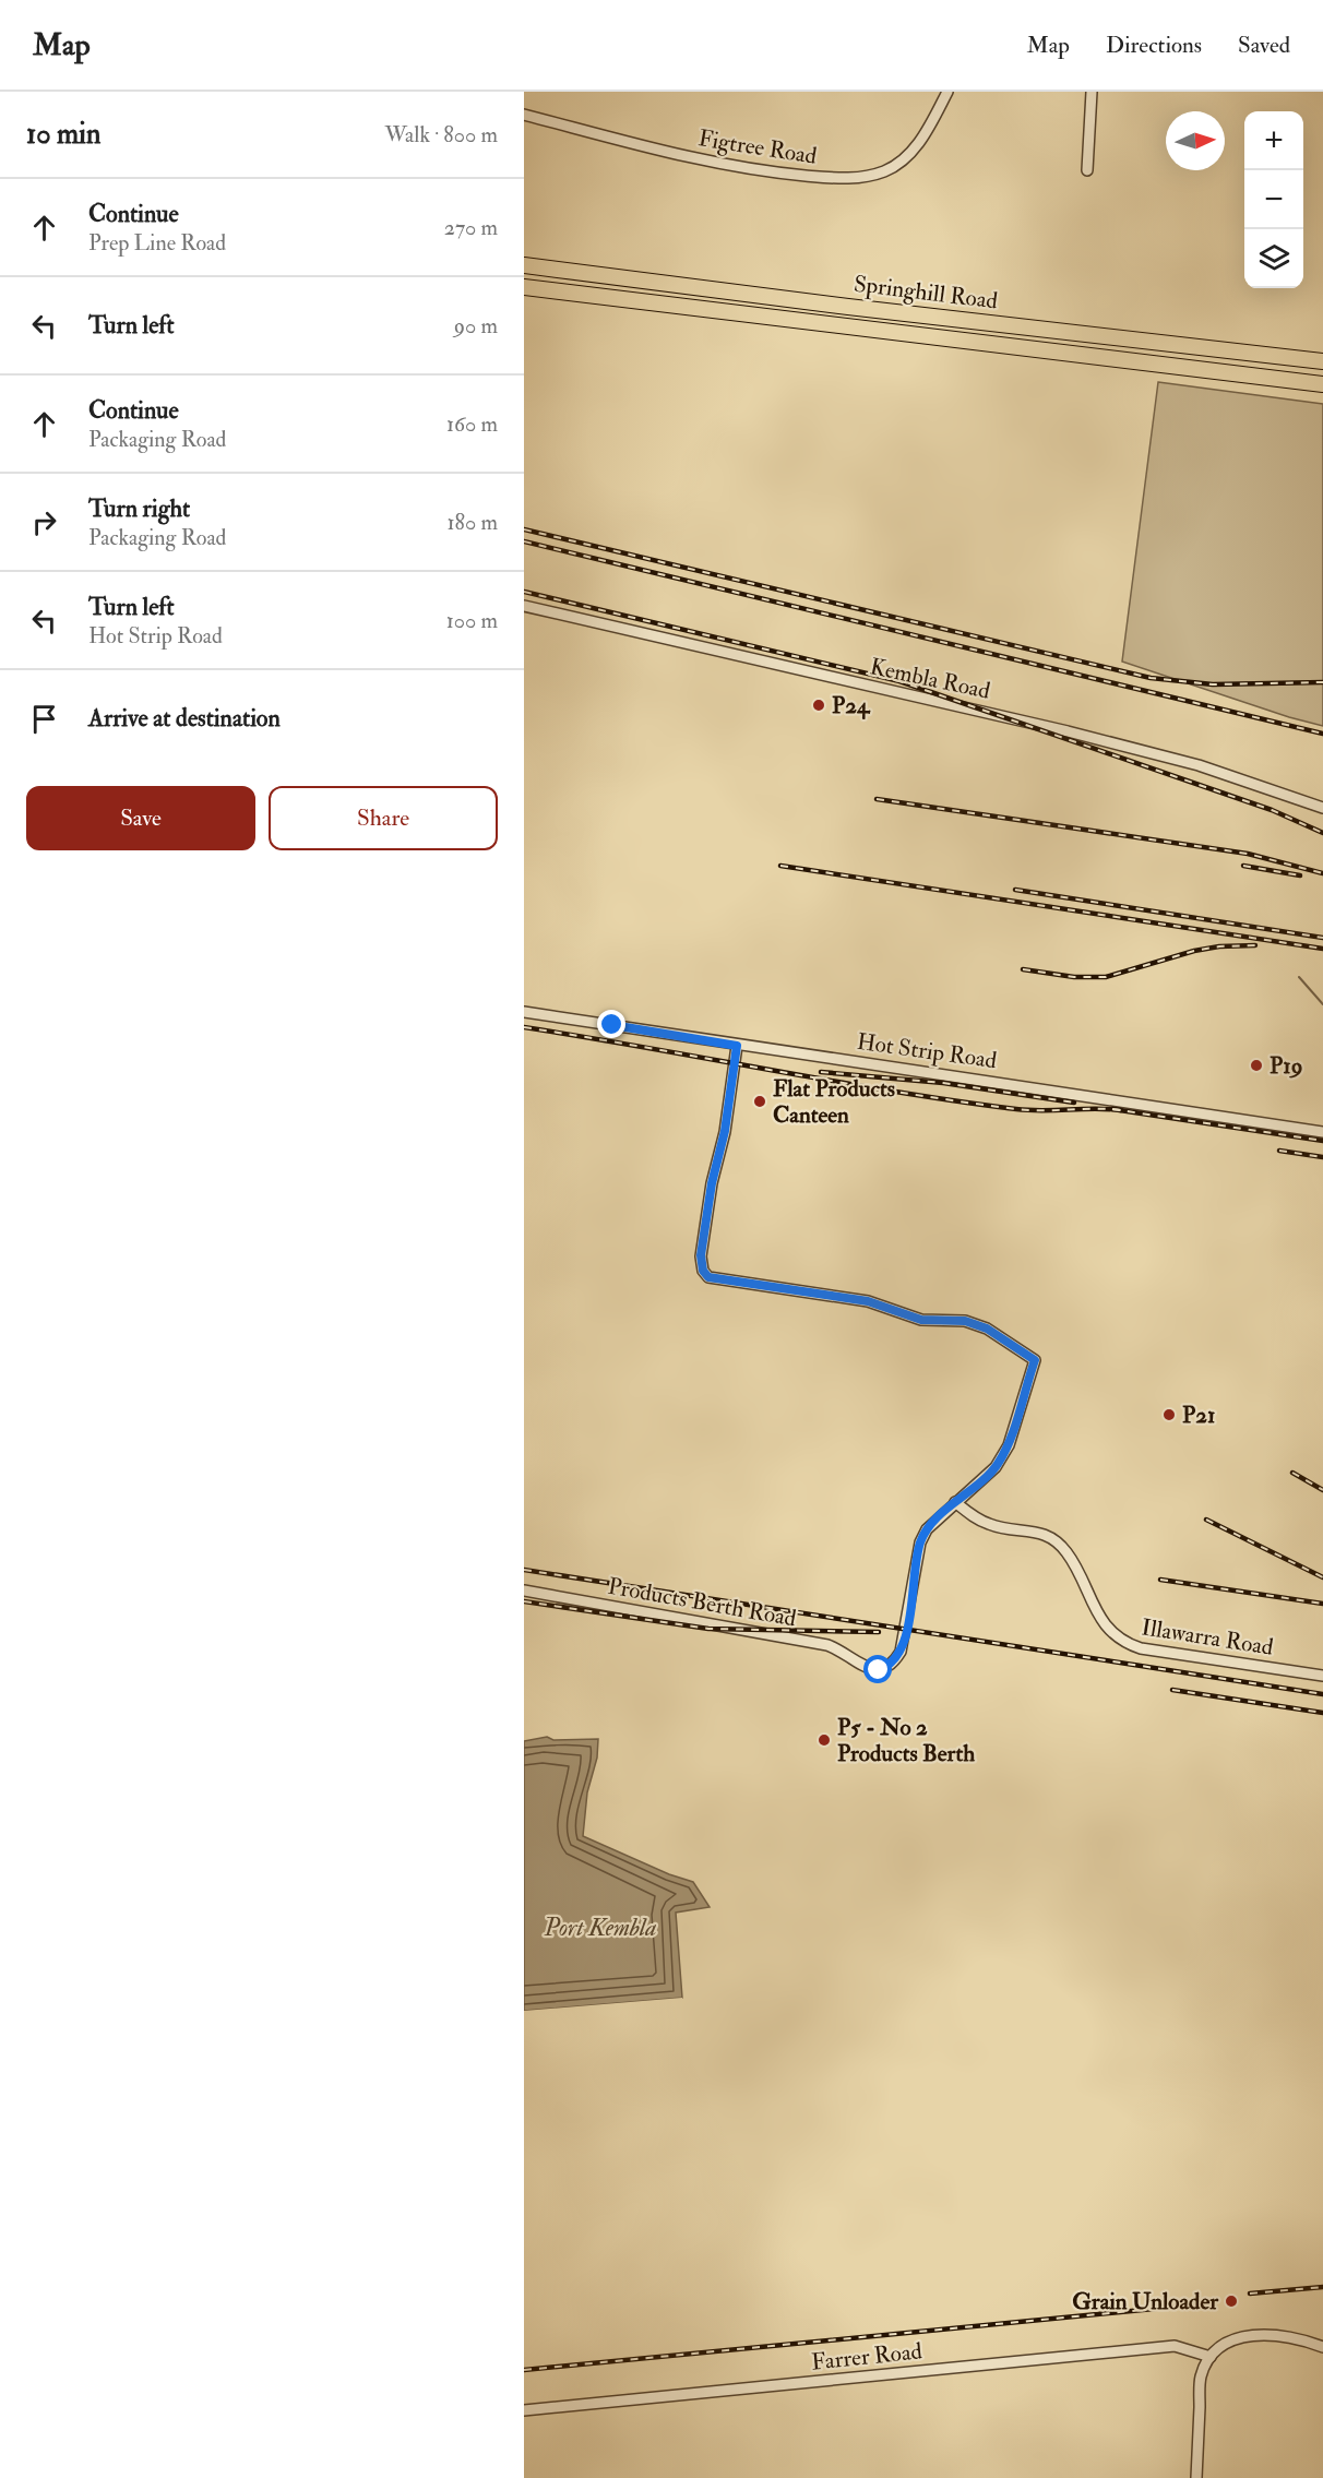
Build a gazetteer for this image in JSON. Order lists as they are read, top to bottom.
{
  "streets": {
    "main road": ["Springhill Road"],
    "street": [
      "Figtree Road",
      "Kembla Road",
      "Hot Strip Road",
      "Products Berth Road",
      "Illawarra Road",
      "Farrer Road"
    ]
  },
  "crossings": [
    ["Products Berth Road", "Illawarra Road"]
  ],
  "water": ["Port Kembla"],
  "places": [
    "P24",
    "P19",
    "Flat Products Canteen",
    "P21",
    "P5 - No 2 Products Berth",
    "Grain Unloader"
  ],
  "north": "right",
  "page": {
    "header": "Map",
    "nav": ["Map", "Directions", "Saved"],
    "heading": ["10 min", "Walk · 800 m"],
    "map_buttons": ["+", "−"],
    "list": [
      ["Continue", "Prep Line Road", "270 m"],
      ["Turn left", "90 m"],
      ["Continue", "Packaging Road", "160 m"],
      ["Turn right", "Packaging Road", "180 m"],
      ["Turn left", "Hot Strip Road", "100 m"],
      "Arrive at destination"
    ],
    "buttons": ["Save", "Share"]
  }
}
